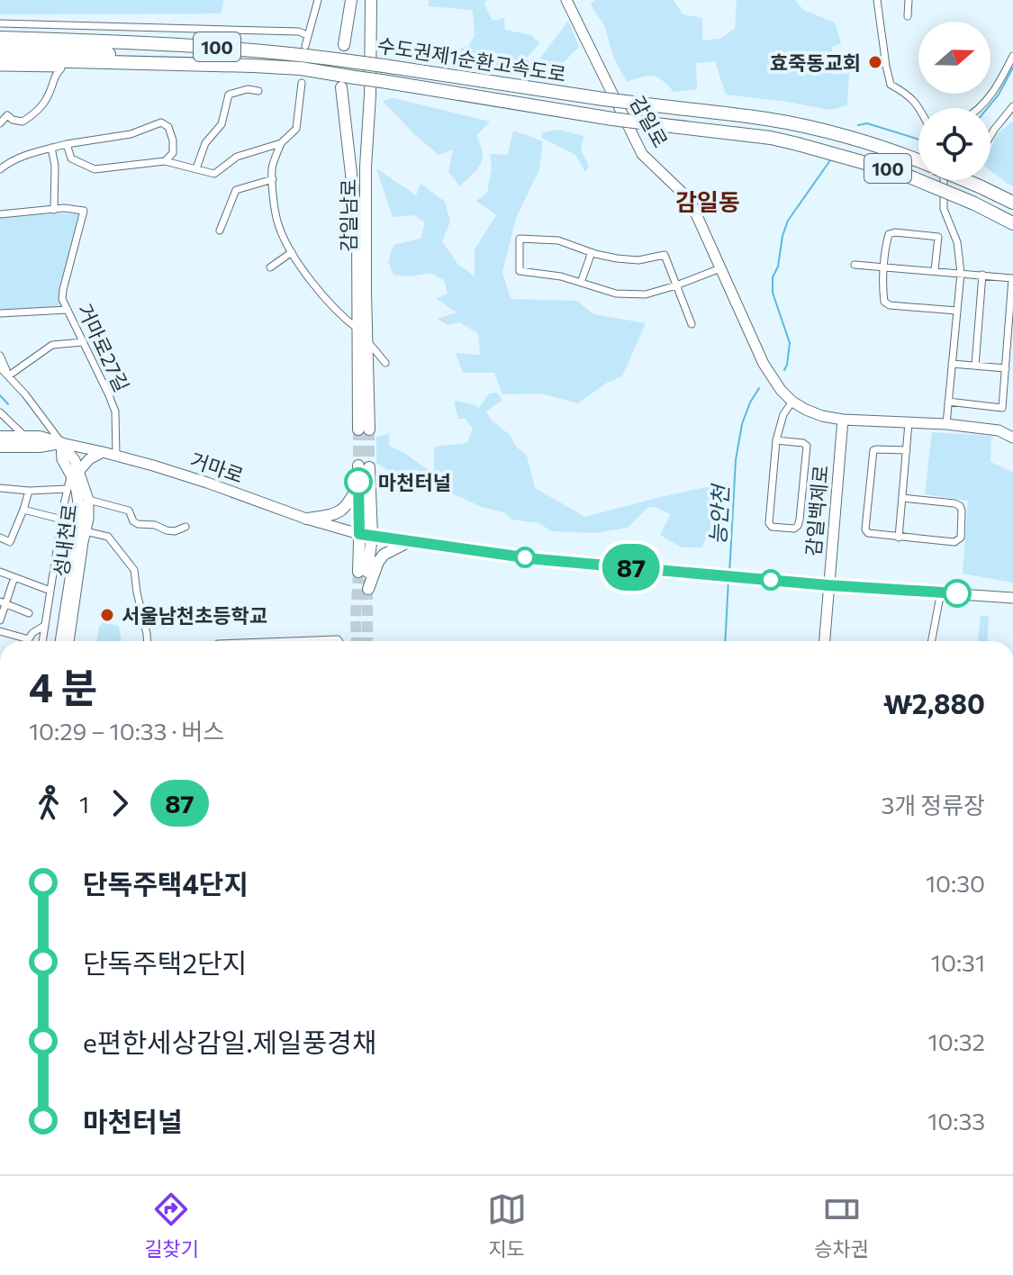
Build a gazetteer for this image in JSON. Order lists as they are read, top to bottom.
{
  "streets": {
    "highway": ["100", "수도권제1순환고속도로"],
    "main road": ["감일남로", "거마로"],
    "street": [
      "감일로",
      "거마로27길",
      "감일백제로",
      "성내천로"
    ]
  },
  "crossings": [
    ["거마로27길", "거마로"],
    ["거마로", "감일백제로"],
    ["거마로", "성내천로"]
  ],
  "districts": ["감일동"],
  "water": ["능안천"],
  "places": ["효죽동교회", "마천터널", "서울남천초등학교"],
  "lines": ["bus line 87"],
  "north": "right",
  "page": {
    "on_map": "87",
    "heading": ["4 분", "10:29 – 10:33 · 버스", "₩2,880"],
    "legs": ["1", "87", "3개 정류장"],
    "list": [
      {
        "name": "단독주택4단지",
        "value": "10:30"
      },
      {
        "name": "단독주택2단지",
        "value": "10:31"
      },
      {
        "name": "e편한세상감일.제일풍경채",
        "value": "10:32"
      },
      {
        "name": "마천터널",
        "value": "10:33"
      }
    ],
    "tabs": ["길찾기", "지도", "승차권"]
  }
}
